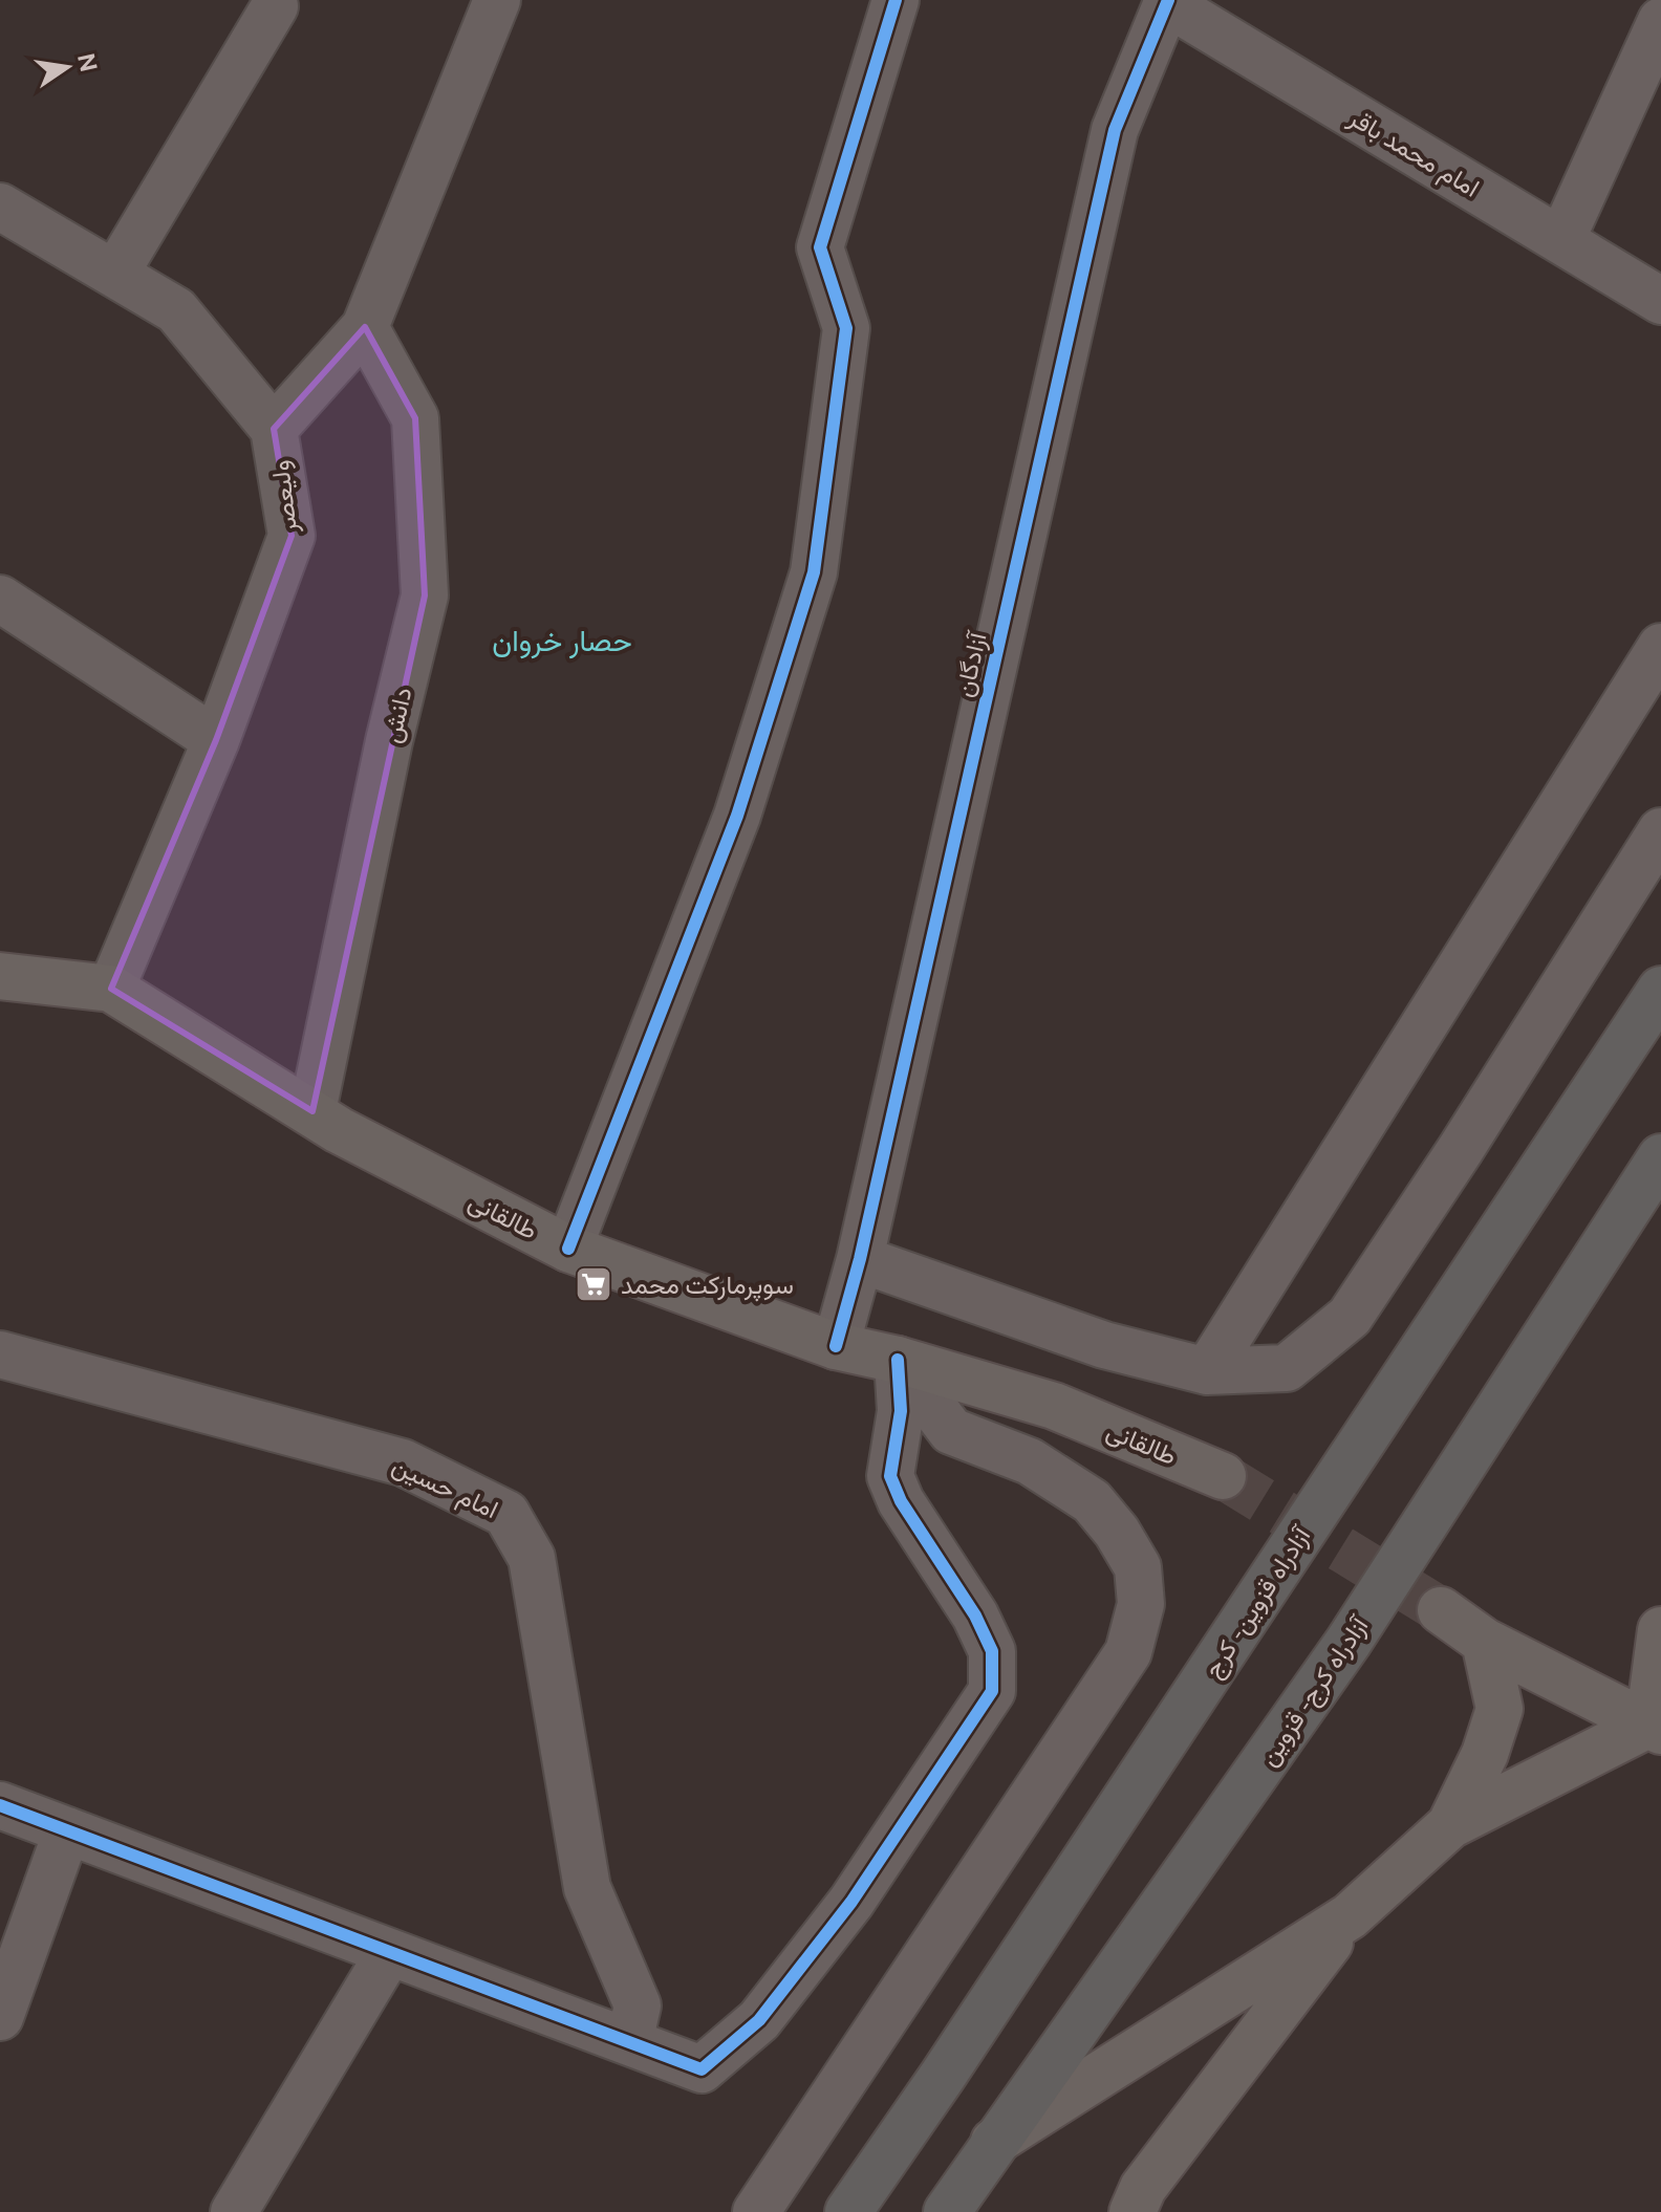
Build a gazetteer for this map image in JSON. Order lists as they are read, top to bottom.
{
  "streets": {
    "highway": ["آزادراه قزوین - کرج", "آزادراه کرج - قزوین"],
    "main road": ["طالقانی"],
    "street": [
      "امام محمد باقر",
      "ولیعصر",
      "آزادگان",
      "دانش",
      "امام حسین"
    ]
  },
  "crossings": [
    ["امام محمد باقر", "آزادگان"],
    ["ولیعصر", "طالقانی"],
    ["آزادگان", "طالقانی"],
    ["دانش", "طالقانی"]
  ],
  "districts": ["حصار خروان"],
  "places": {
    "supermarket": ["سوپرمارکت محمد"]
  },
  "north": "right"
}
